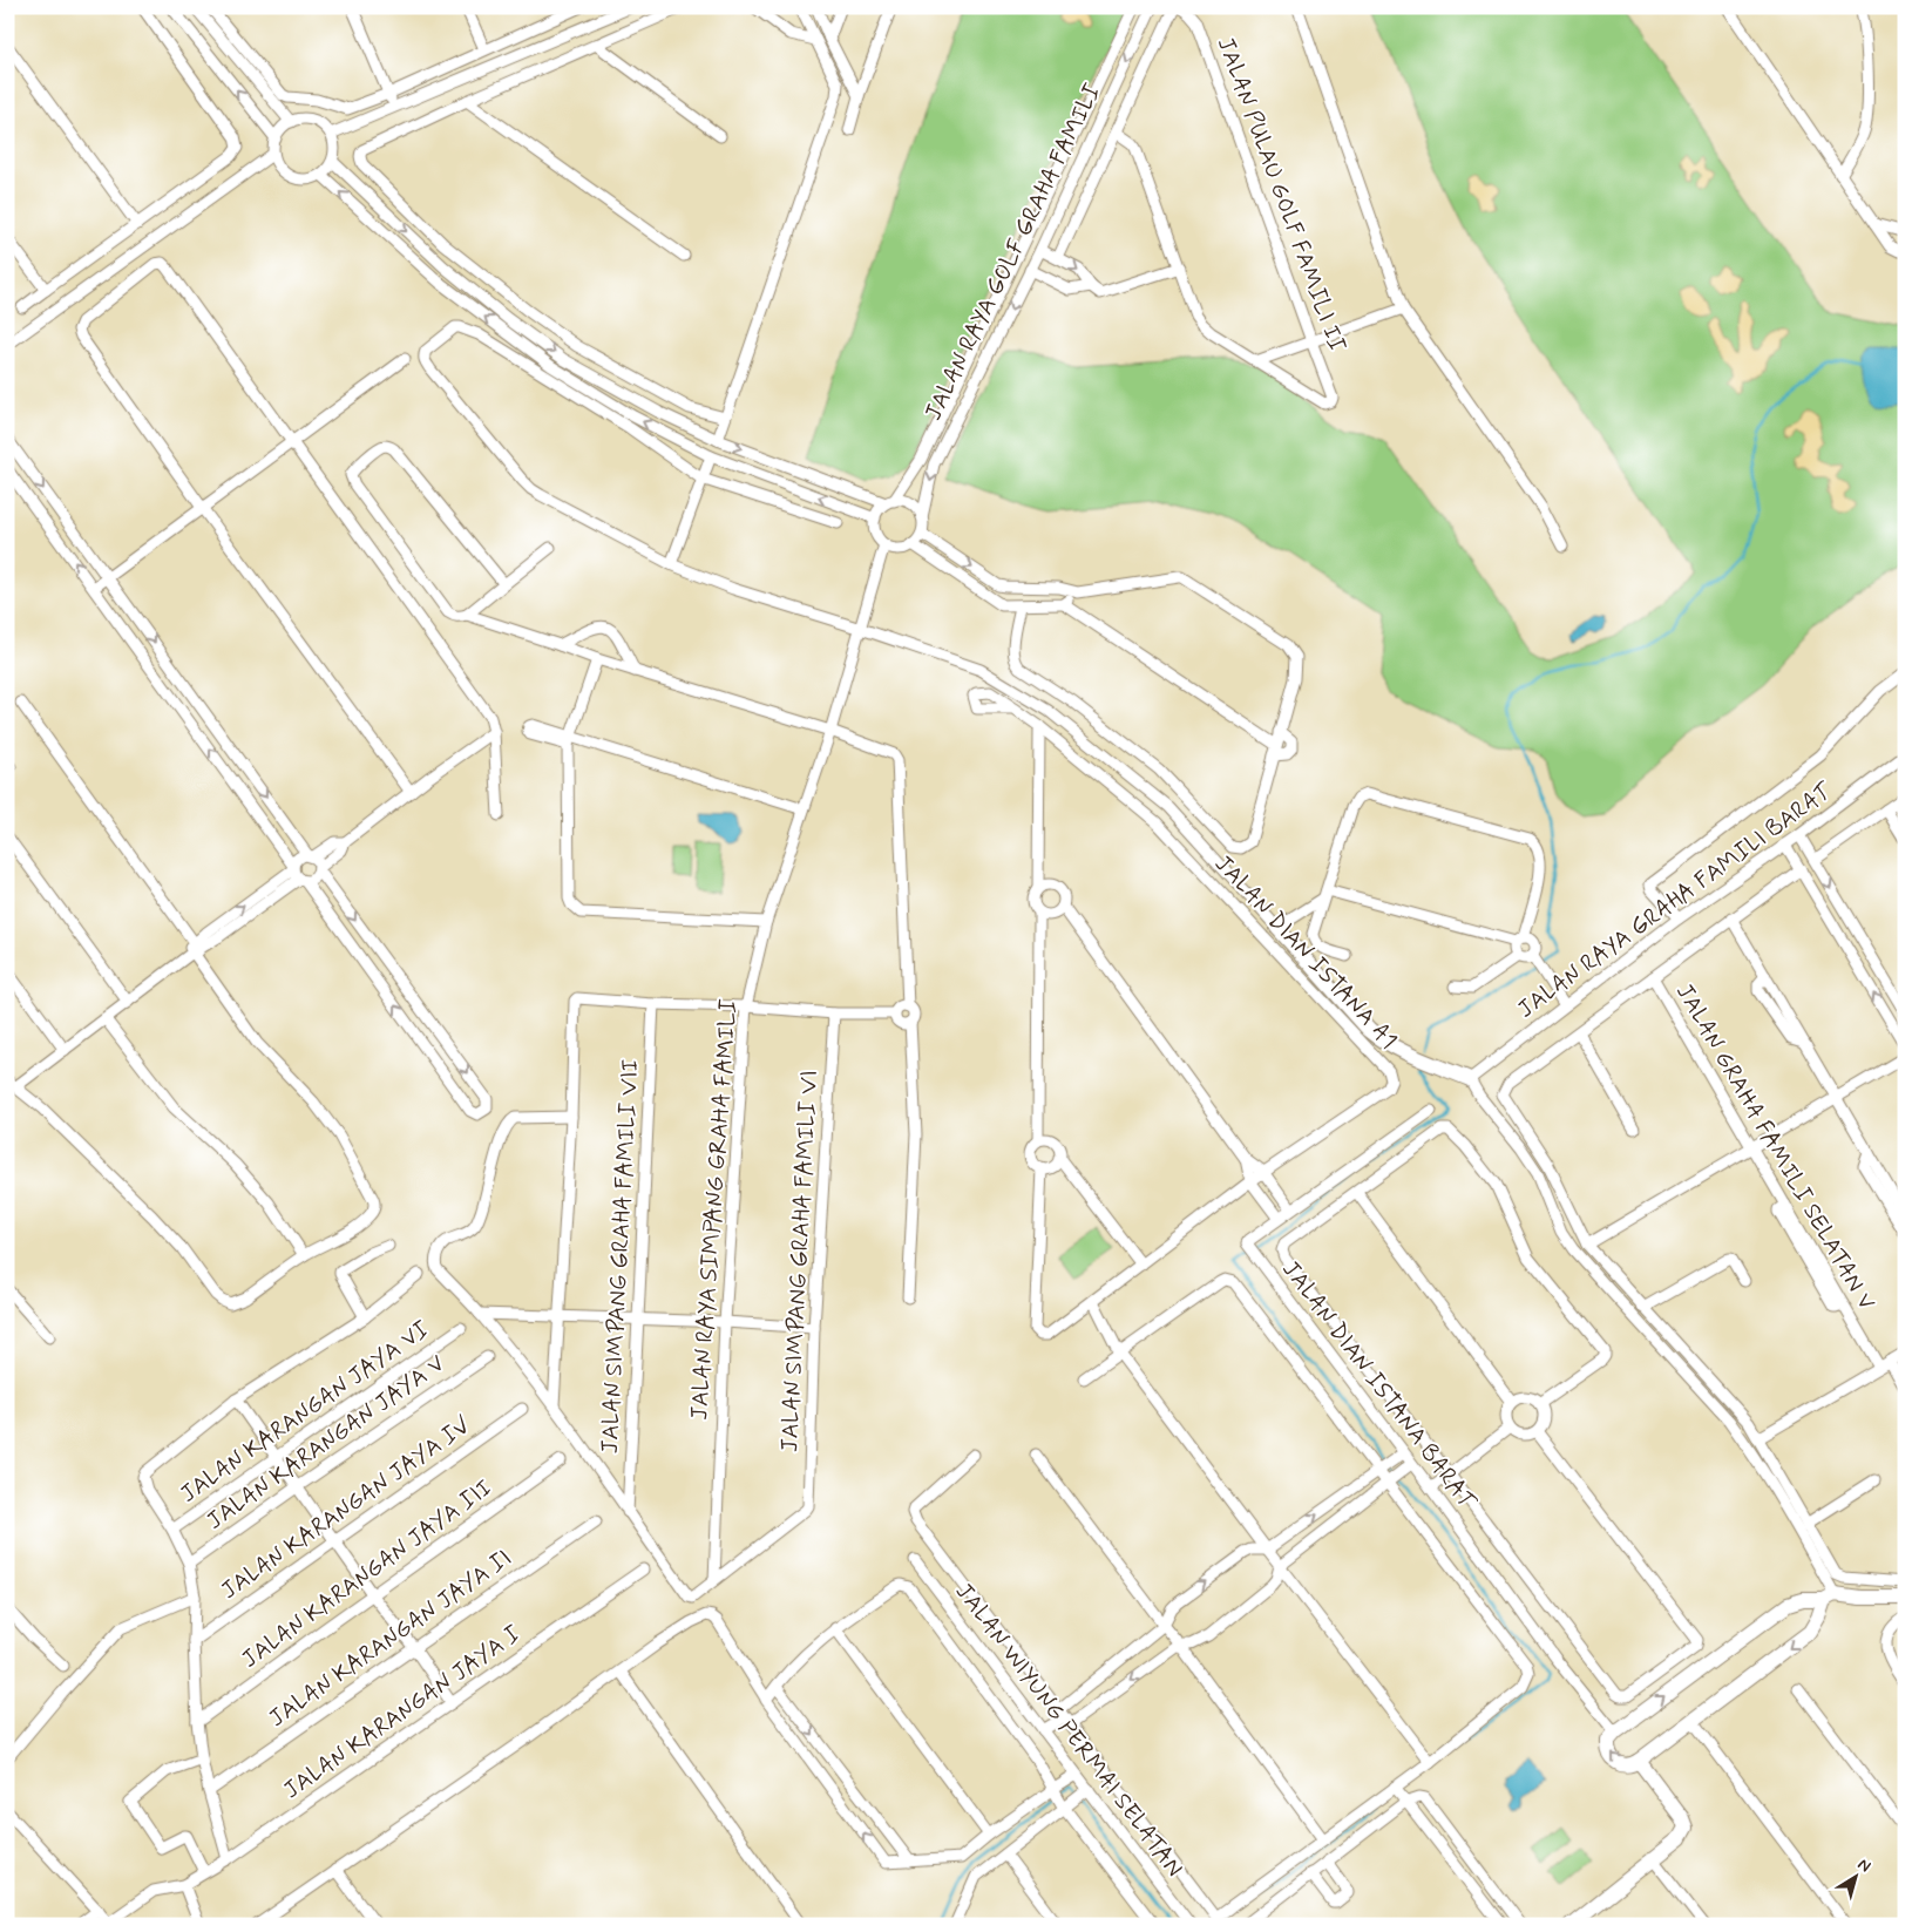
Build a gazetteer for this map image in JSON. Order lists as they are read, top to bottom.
{
  "streets": {
    "street": [
      "JALAN PULAU GOLF FAMILI II",
      "JALAN RAYA GOLF GRAHA FAMILI",
      "JALAN RAYA GRAHA FAMILI BARAT",
      "JALAN DIAN ISTANA A1",
      "JALAN GRAHA FAMILI SELATAN V",
      "JALAN RAYA SIMPANG GRAHA FAMILI",
      "JALAN SIMPANG GRAHA FAMILI VII",
      "JALAN SIMPANG GRAHA FAMILI VI",
      "JALAN DIAN ISTANA BARAT",
      "JALAN KARANGAN JAYA VI",
      "JALAN KARANGAN JAYA V",
      "JALAN KARANGAN JAYA IV",
      "JALAN KARANGAN JAYA III",
      "JALAN KARANGAN JAYA II",
      "JALAN KARANGAN JAYA I",
      "JALAN WIYUNG PERMAI SELATAN"
    ]
  },
  "crossings": [
    ["JALAN RAYA GOLF GRAHA FAMILI", "JALAN RAYA SIMPANG GRAHA FAMILI"],
    ["JALAN RAYA SIMPANG GRAHA FAMILI", "JALAN SIMPANG GRAHA FAMILI VI"]
  ],
  "north": "top right"
}
